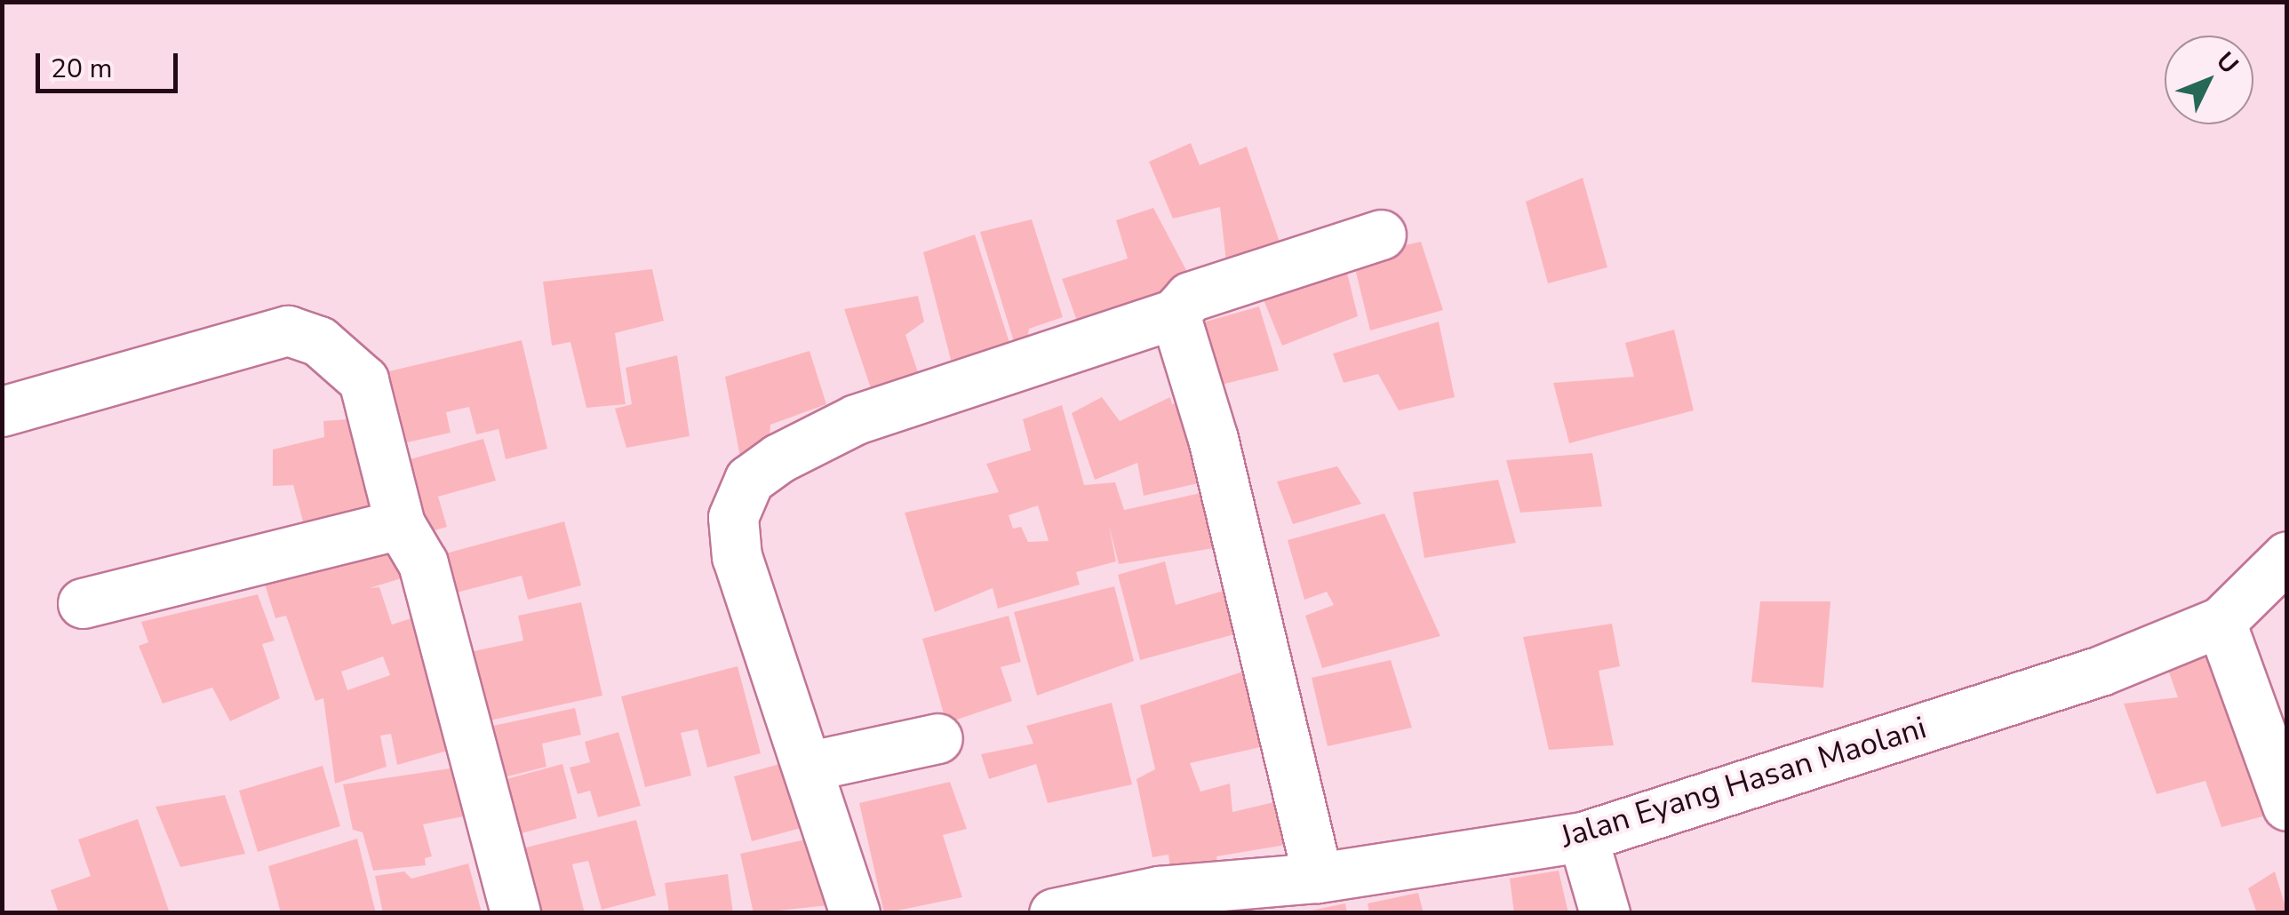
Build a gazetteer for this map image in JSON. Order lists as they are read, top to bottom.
{
  "streets": {
    "street": ["Jalan Eyang Hasan Maolani"]
  },
  "scale_bar": "20 m",
  "north": "top right"
}
